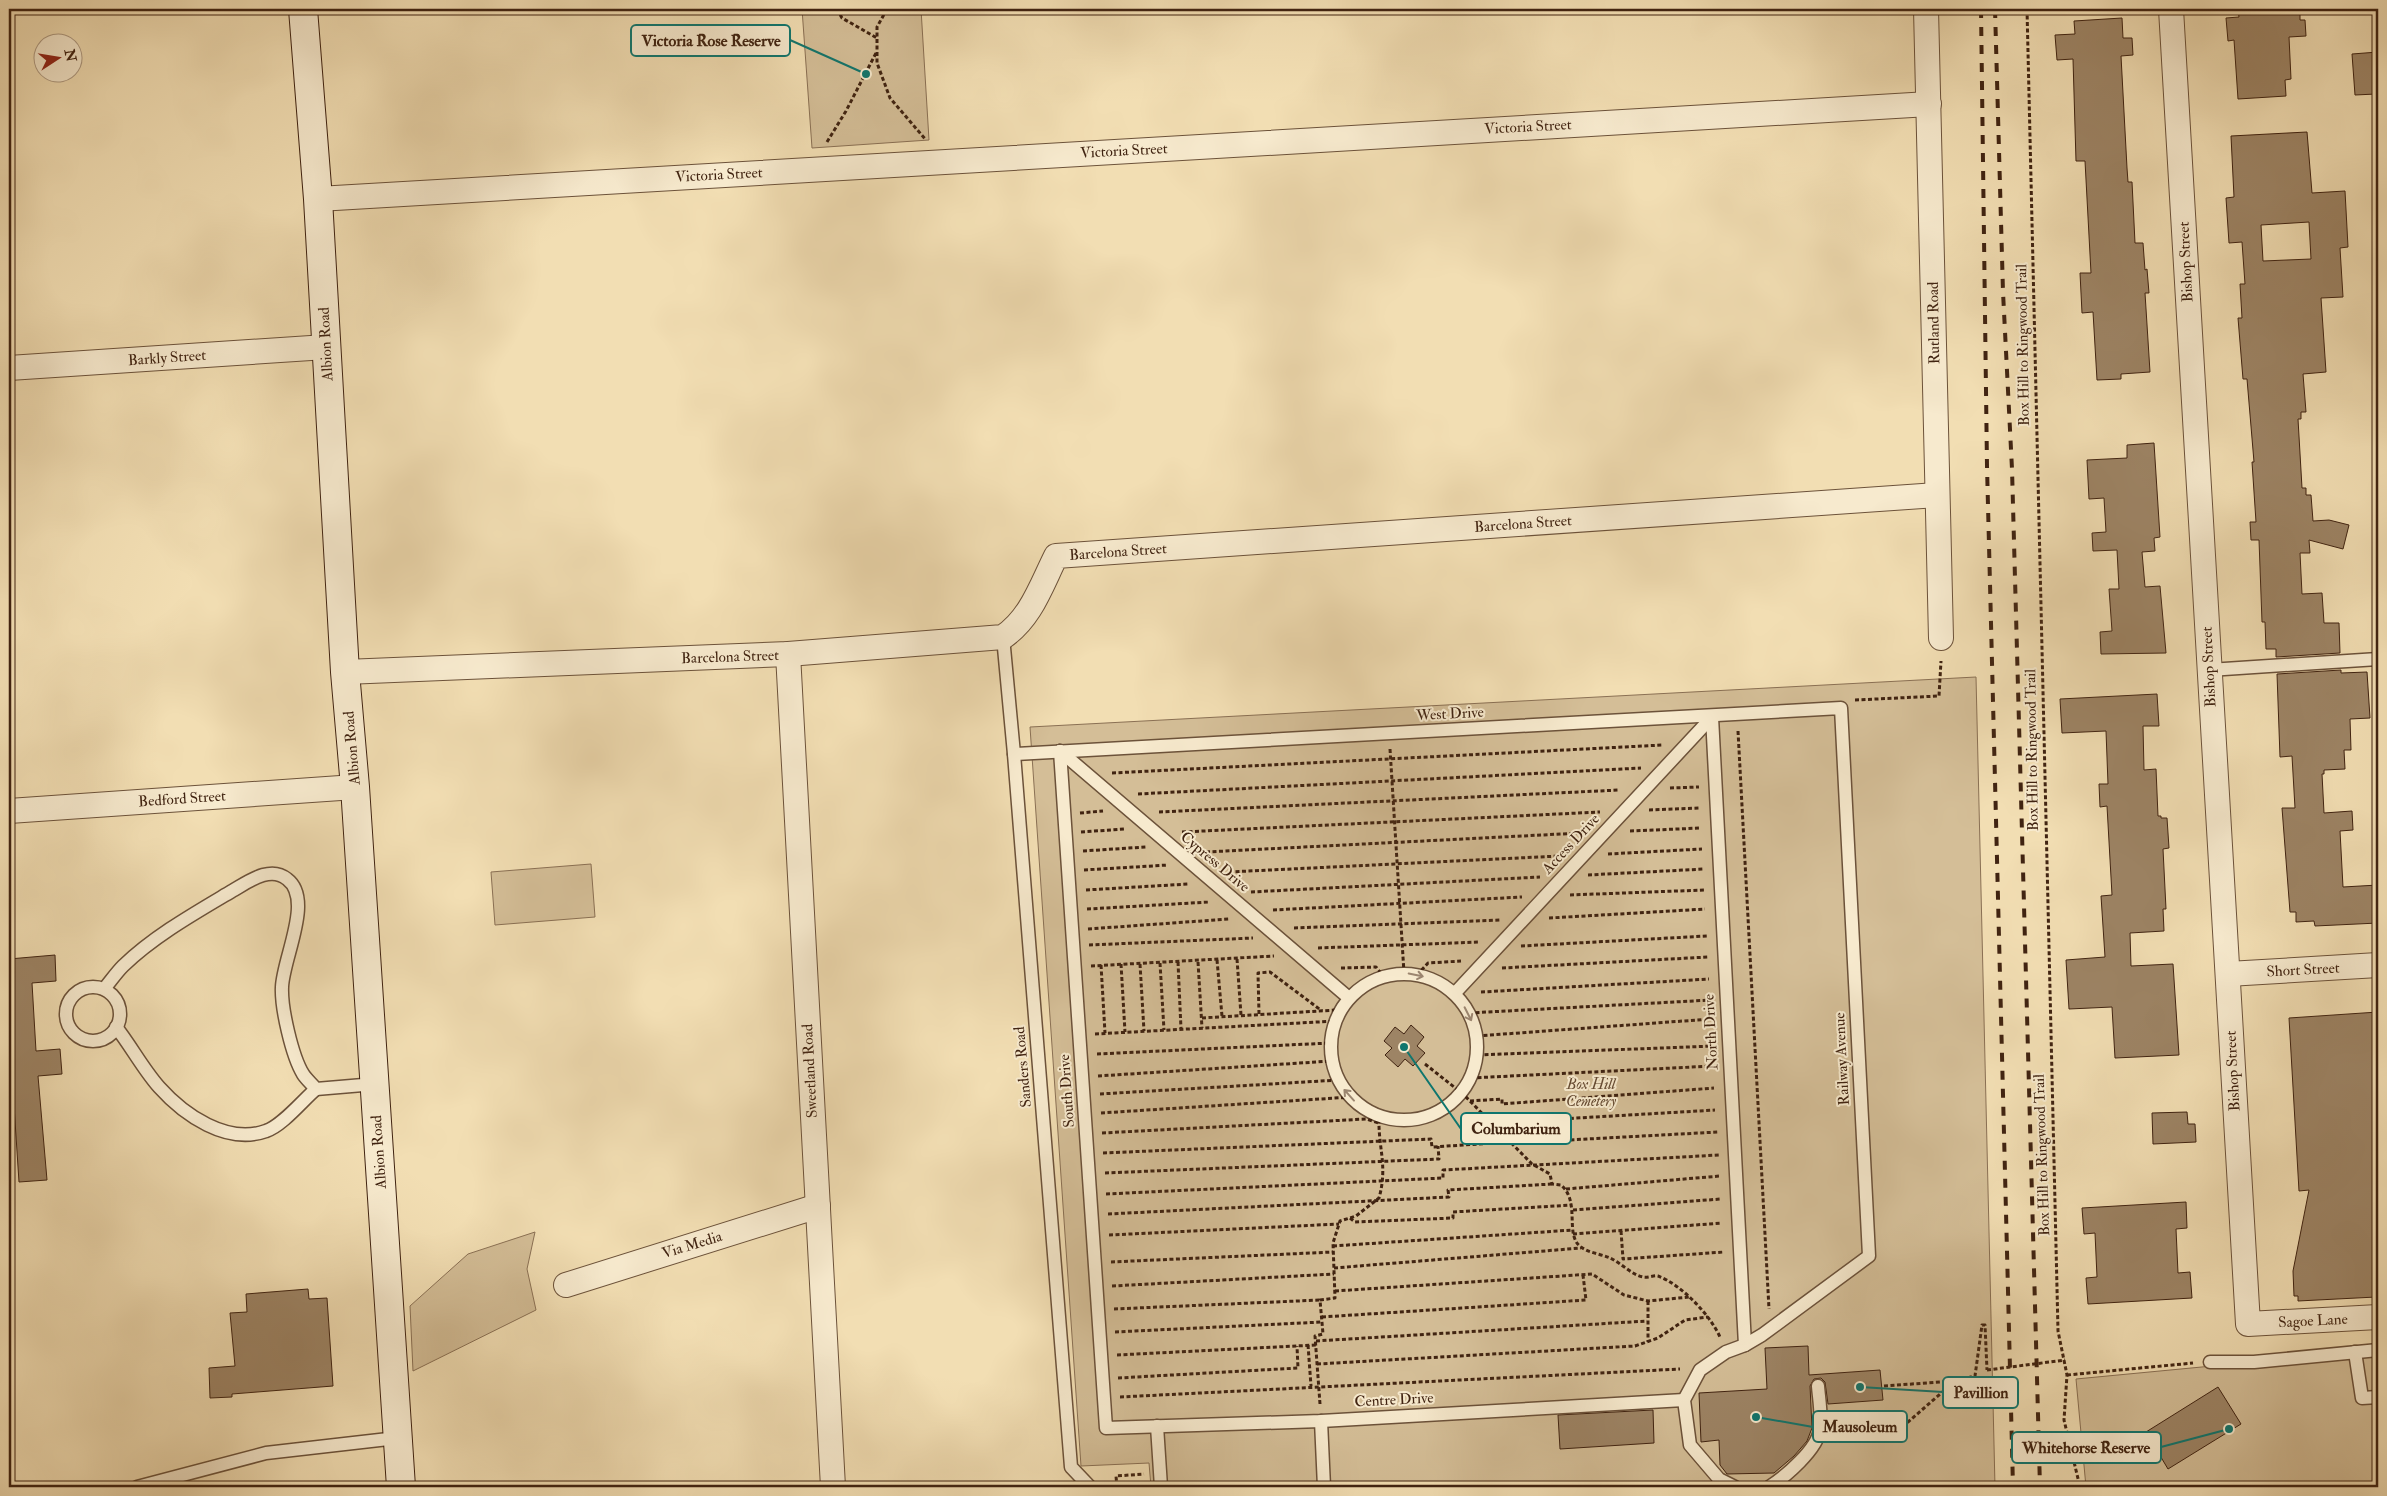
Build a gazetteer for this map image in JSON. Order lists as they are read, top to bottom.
{
  "streets": {
    "street": [
      "Victoria Street",
      "Bishop Street",
      "Rutland Road",
      "Albion Road",
      "Barkly Street",
      "Barcelona Street",
      "Bedford Street",
      "Short Street",
      "Sweetland Road",
      "Via Media",
      "Sagoe Lane"
    ],
    "lane": [
      "West Drive",
      "Access Drive",
      "Cypress Drive",
      "North Drive",
      "Railway Avenue",
      "Sanders Road",
      "South Drive",
      "Centre Drive"
    ],
    "path": ["Box Hill to Ringwood Trail"]
  },
  "crossings": [
    ["Victoria Street", "Rutland Road"],
    ["Victoria Street", "Albion Road"],
    ["Bishop Street", "Short Street"],
    ["Bishop Street", "Sagoe Lane"],
    ["Rutland Road", "Barcelona Street"],
    ["Albion Road", "Barkly Street"],
    ["Albion Road", "Barcelona Street"],
    ["Albion Road", "Bedford Street"],
    ["Barcelona Street", "Sanders Road"],
    ["Barcelona Street", "Sweetland Road"],
    ["West Drive", "Access Drive"],
    ["West Drive", "Cypress Drive"],
    ["West Drive", "North Drive"],
    ["West Drive", "Railway Avenue"],
    ["West Drive", "Sanders Road"],
    ["West Drive", "South Drive"],
    ["Access Drive", "Cypress Drive"],
    ["Access Drive", "North Drive"],
    ["Cypress Drive", "South Drive"],
    ["North Drive", "Railway Avenue"],
    ["Sweetland Road", "Via Media"],
    ["South Drive", "Centre Drive"]
  ],
  "parks": ["Box Hill Cemetery"],
  "places": [
    "Victoria Rose Reserve",
    "Columbarium",
    "Pavillion",
    "Mausoleum",
    "Whitehorse Reserve"
  ],
  "north": "right"
}
